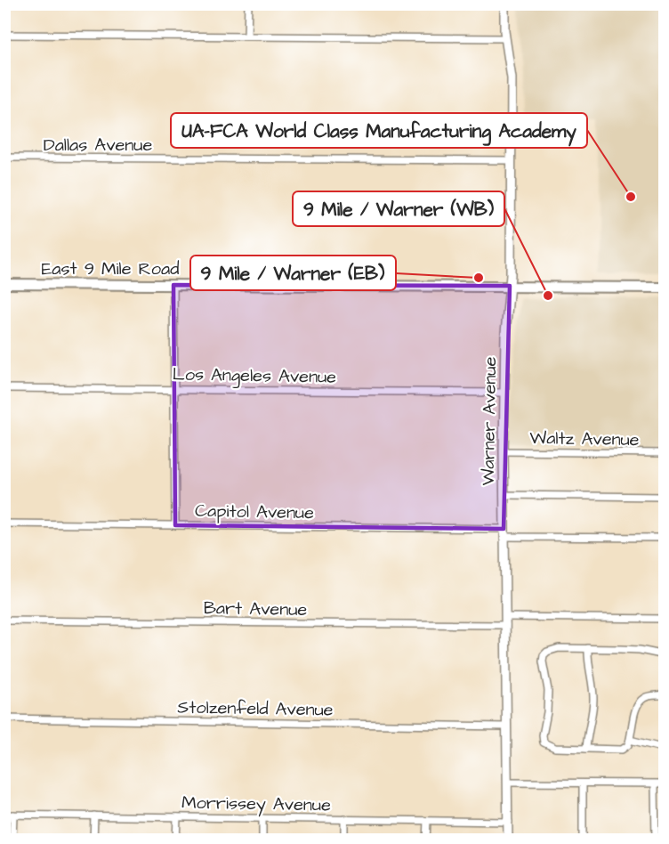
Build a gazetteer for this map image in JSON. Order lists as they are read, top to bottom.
{
  "streets": {
    "main road": ["East 9 Mile Road"],
    "street": [
      "Dallas Avenue",
      "Los Angeles Avenue",
      "Warner Avenue",
      "Waltz Avenue",
      "Capitol Avenue",
      "Bart Avenue",
      "Stolzenfeld Avenue",
      "Morrissey Avenue"
    ]
  },
  "crossings": [
    ["Dallas Avenue", "Warner Avenue"],
    ["East 9 Mile Road", "Warner Avenue"],
    ["Los Angeles Avenue", "Warner Avenue"],
    ["Warner Avenue", "Waltz Avenue"],
    ["Warner Avenue", "Capitol Avenue"],
    ["Warner Avenue", "Bart Avenue"],
    ["Warner Avenue", "Stolzenfeld Avenue"],
    ["Warner Avenue", "Morrissey Avenue"]
  ],
  "places": ["UA-FCA World Class Manufacturing Academy", "9 Mile / Warner (EB)", "9 Mile / Warner (WB)"]
}
